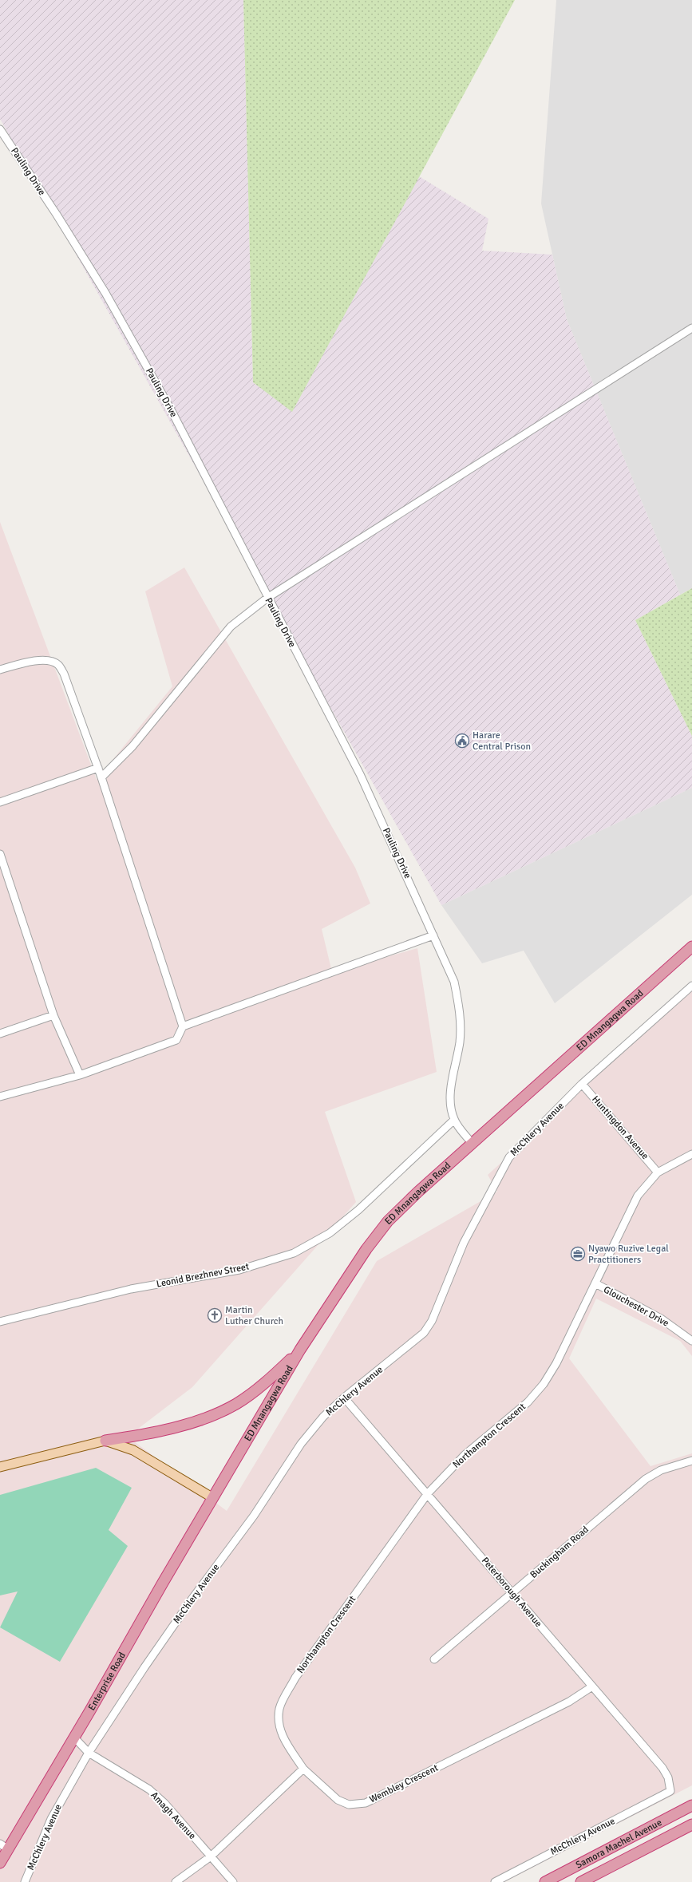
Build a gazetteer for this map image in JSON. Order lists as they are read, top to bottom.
{
  "streets": {
    "highway": ["ED Mnangagwa Road", "Enterprise Road", "Samora Machel Avenue"],
    "street": [
      "Pauling Drive",
      "Huntingdon Avenue",
      "McChlery Avenue",
      "Leonid Brezhnev Street",
      "Glouchester Drive",
      "Northampton Crescent",
      "Buckingham Road",
      "Peterborough Avenue",
      "Wembley Crescent",
      "Amagh Avenue"
    ]
  },
  "crossings": [
    ["Pauling Drive", "Leonid Brezhnev Street"],
    ["ED Mnangagwa Road", "Enterprise Road"],
    ["Huntingdon Avenue", "McChlery Avenue"],
    ["Huntingdon Avenue", "Northampton Crescent"],
    ["McChlery Avenue", "Peterborough Avenue"],
    ["McChlery Avenue", "Amagh Avenue"],
    ["Glouchester Drive", "Northampton Crescent"],
    ["Northampton Crescent", "Peterborough Avenue"],
    ["Northampton Crescent", "Wembley Crescent"],
    ["Buckingham Road", "Peterborough Avenue"],
    ["Peterborough Avenue", "Wembley Crescent"],
    ["Enterprise Road", "Amagh Avenue"]
  ],
  "places": {
    "public building": ["Harare Central Prison"],
    "office": ["Nyawo Ruzive Legal Practitioners"],
    "church": ["Martin Luther Church"]
  }
}
